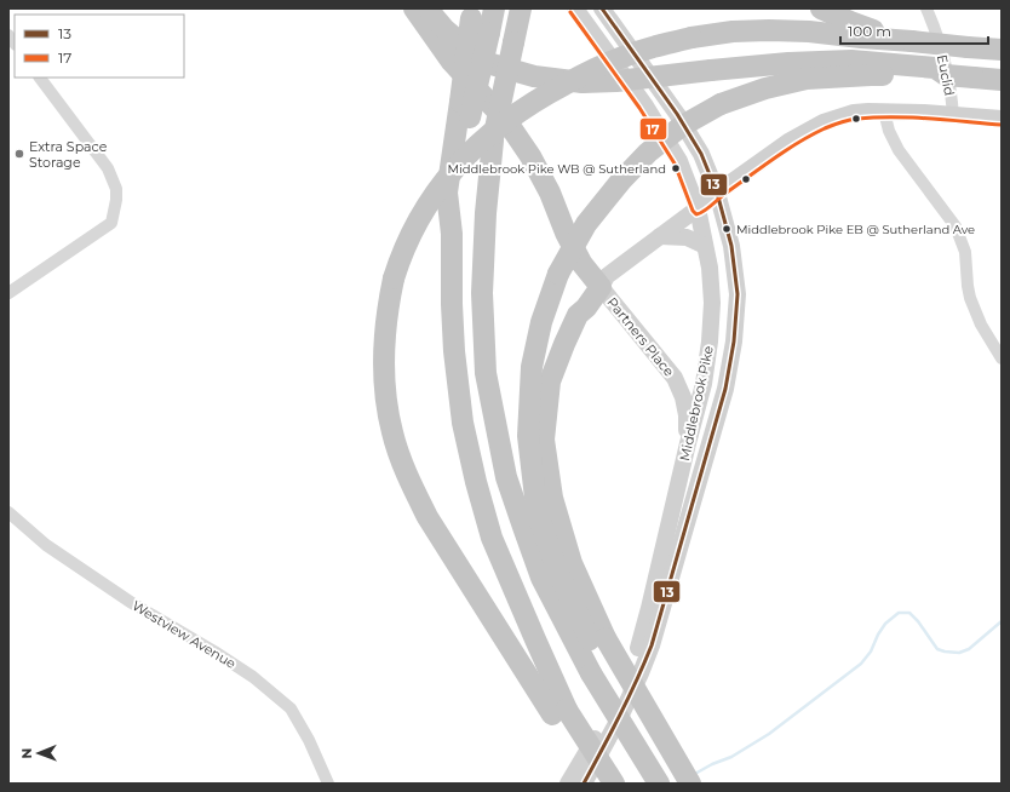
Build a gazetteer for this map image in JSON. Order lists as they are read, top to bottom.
{
  "streets": {
    "main road": ["Partners Place", "Middlebrook Pike"],
    "street": ["Euclid", "Westview Avenue"]
  },
  "crossings": [
    ["Partners Place", "Middlebrook Pike"]
  ],
  "places": ["Extra Space Storage", "Middlebrook Pike WB @ Sutherland", "Middlebrook Pike EB @ Sutherland Ave"],
  "lines": ["transit line 13", "transit line 17"],
  "legend": ["13", "17"],
  "scale_bar": "100 m",
  "north": "left"
}
